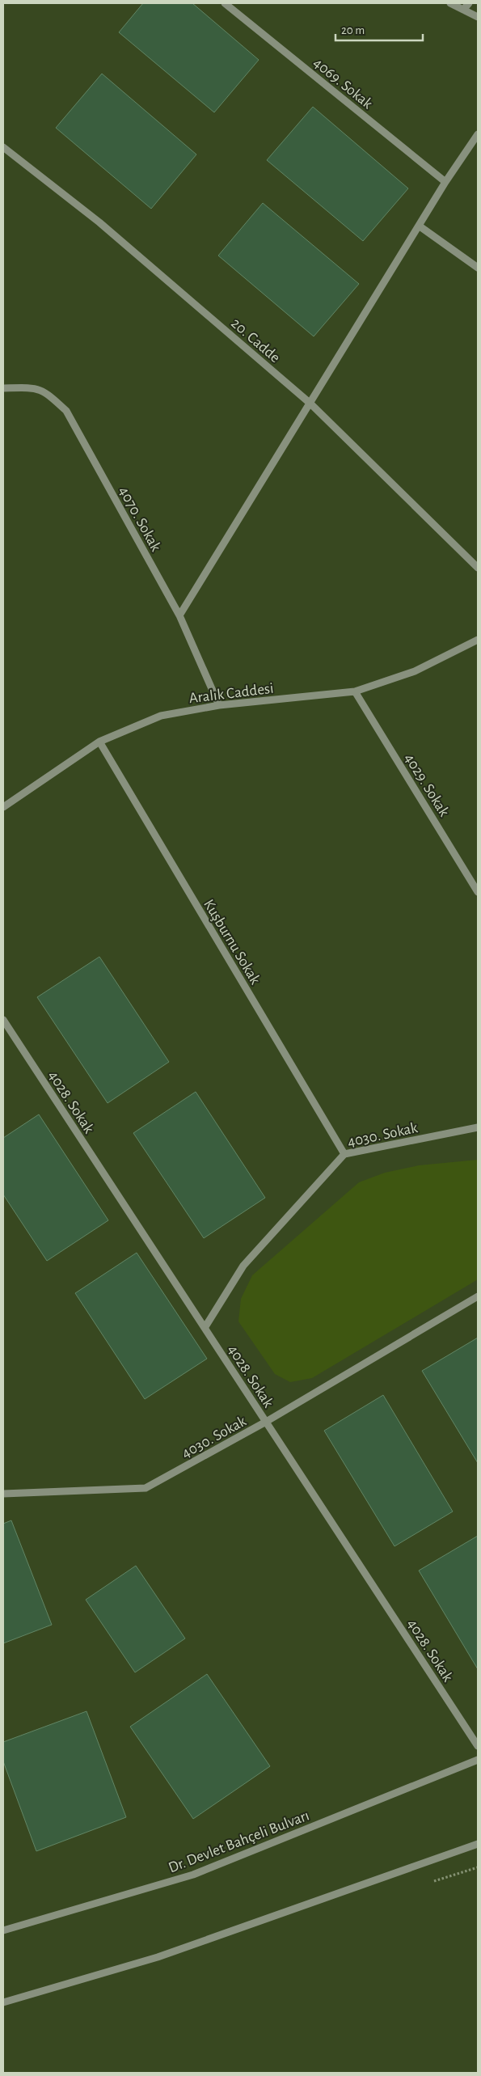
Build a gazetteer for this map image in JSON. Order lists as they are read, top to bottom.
{
  "streets": {
    "street": [
      "4069. Sokak",
      "20. Cadde",
      "4070. Sokak",
      "Aralık Caddesi",
      "4029. Sokak",
      "Kuşburnu Sokak",
      "4028. Sokak",
      "4030. Sokak",
      "Dr. Devlet Bahçeli Bulvarı"
    ]
  },
  "crossings": [
    ["4070. Sokak", "Aralık Caddesi"],
    ["Aralık Caddesi", "4029. Sokak"],
    ["Aralık Caddesi", "Kuşburnu Sokak"],
    ["Kuşburnu Sokak", "4030. Sokak"],
    ["4028. Sokak", "4030. Sokak"]
  ],
  "scale_bar": "20 m"
}
